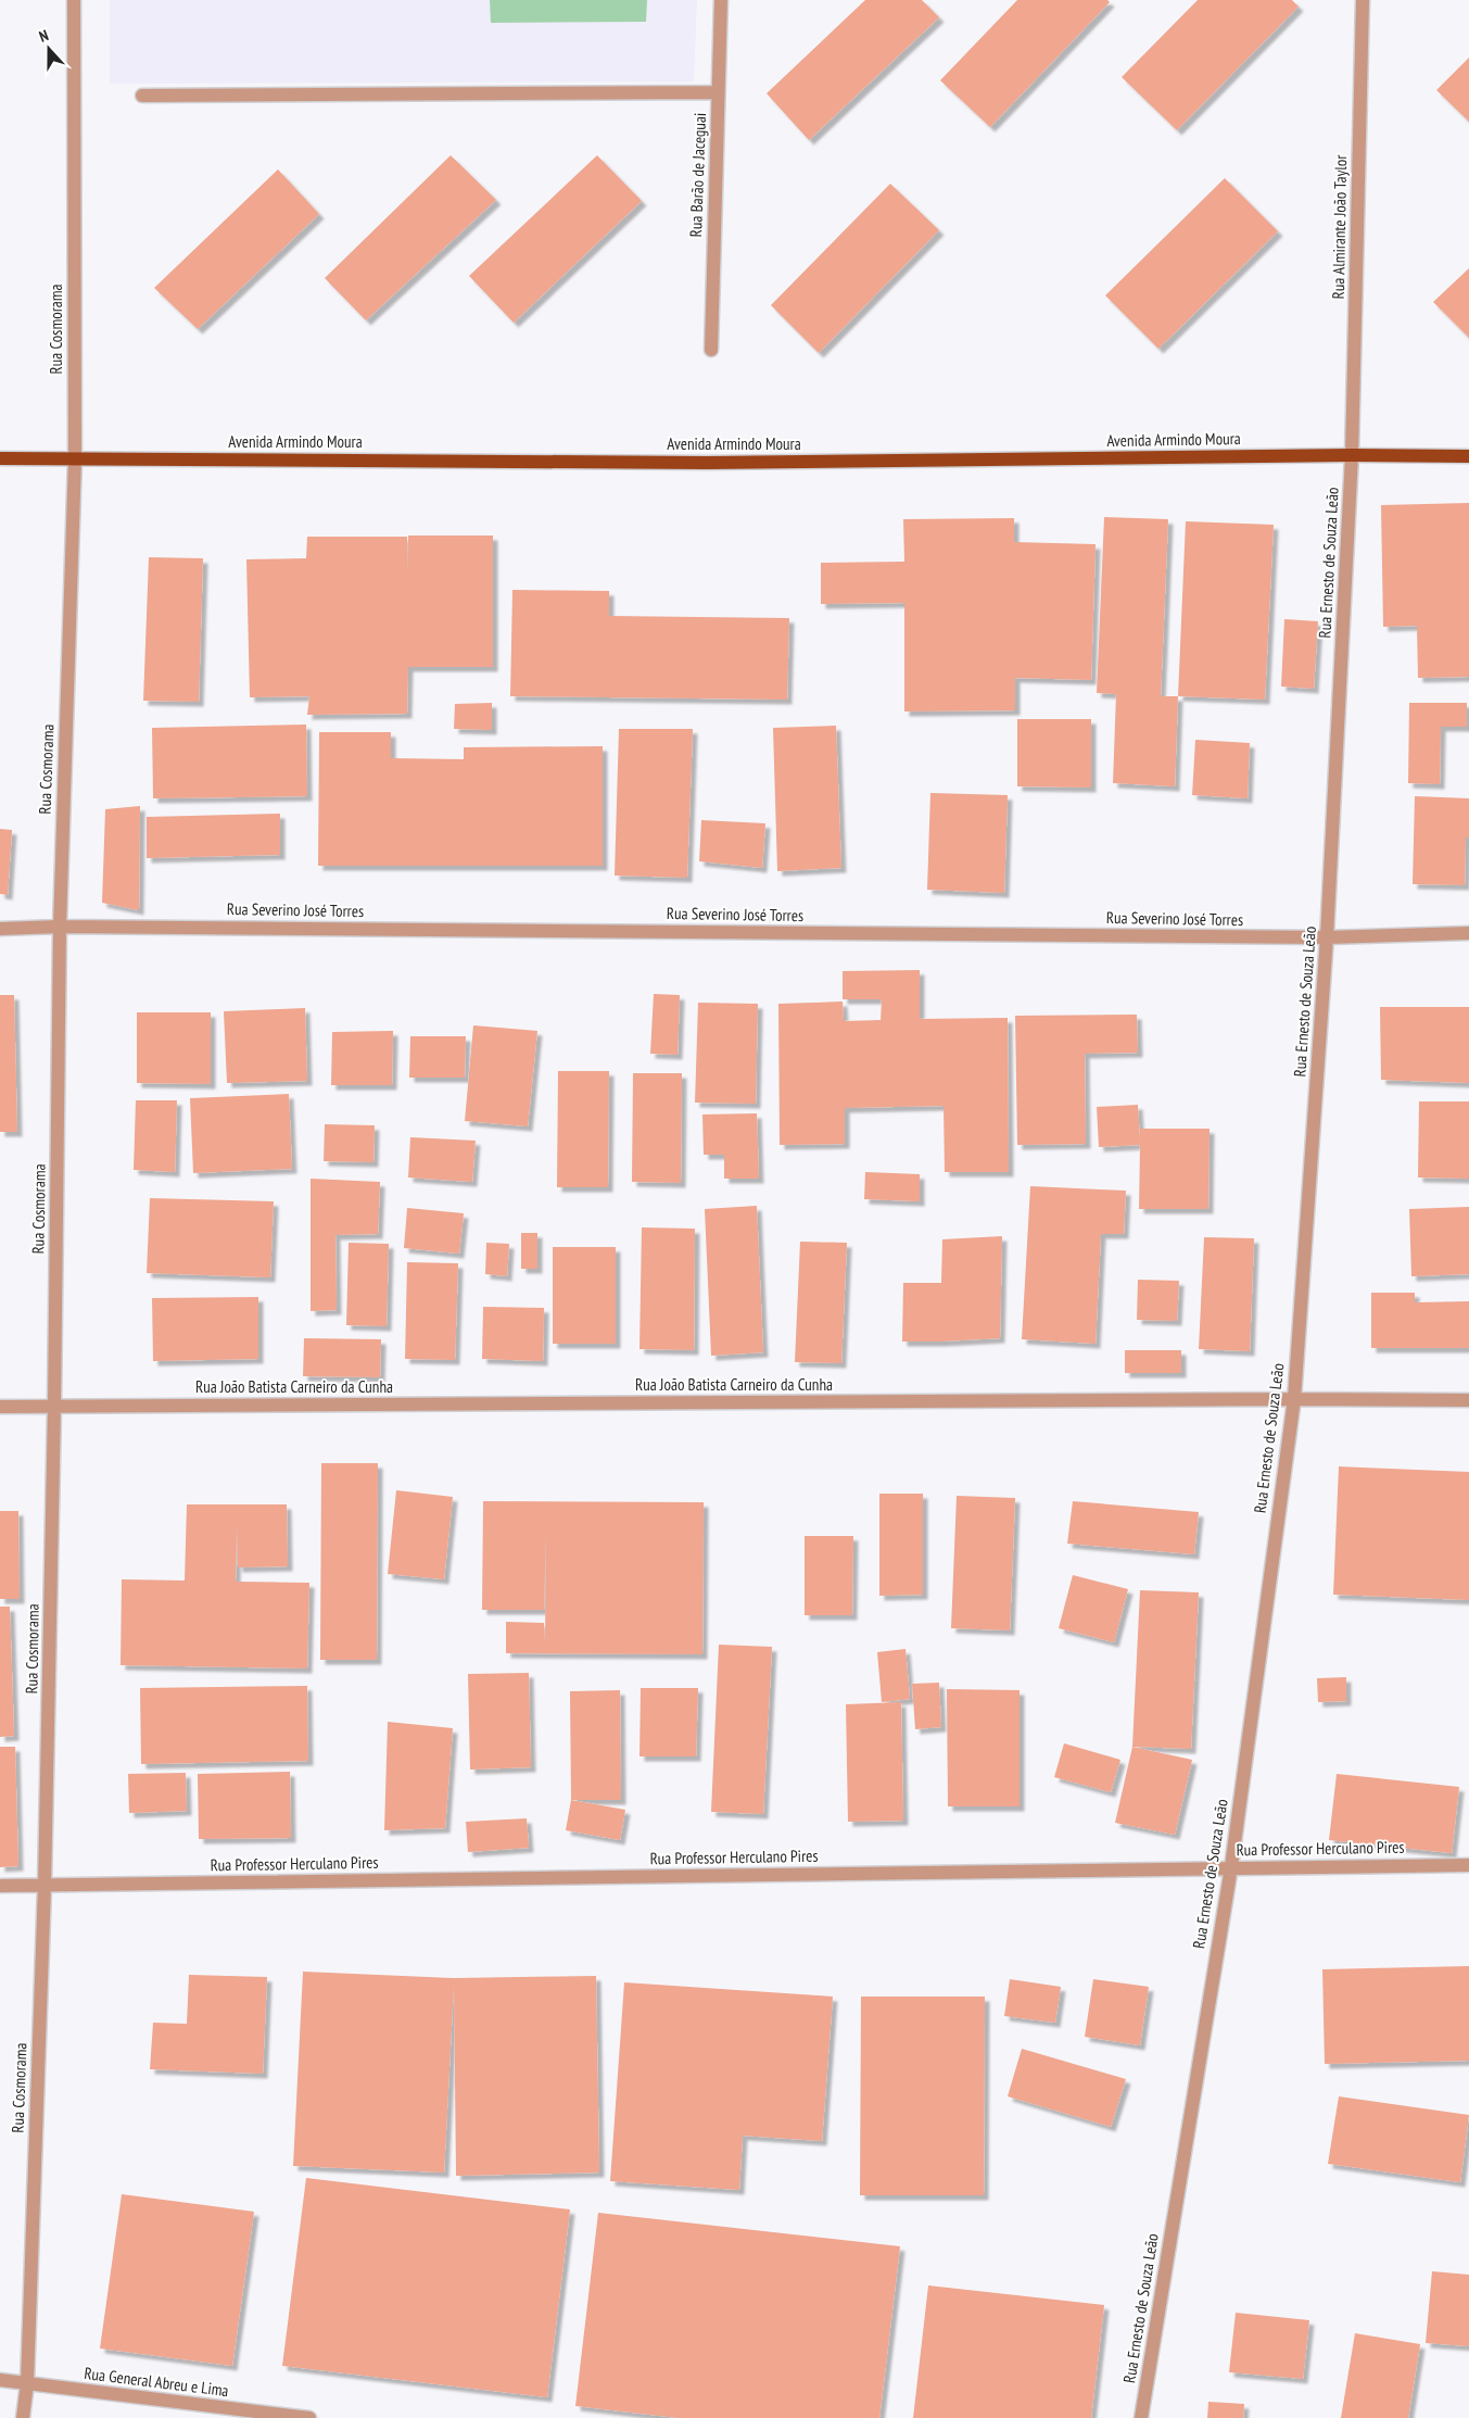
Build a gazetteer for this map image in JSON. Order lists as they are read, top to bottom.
{
  "streets": {
    "main road": ["Avenida Armindo Moura"],
    "street": [
      "Rua Barão de Jaceguai",
      "Rua Almirante João Taylor",
      "Rua Cosmorama",
      "Rua Ernesto de Souza Leão",
      "Rua Severino José Torres",
      "Rua João Batista Carneiro da Cunha",
      "Rua Professor Herculano Pires",
      "Rua General Abreu e Lima"
    ]
  },
  "crossings": [
    ["Rua Almirante João Taylor", "Avenida Armindo Moura"],
    ["Rua Almirante João Taylor", "Rua Ernesto de Souza Leão"],
    ["Rua Cosmorama", "Avenida Armindo Moura"],
    ["Rua Cosmorama", "Rua Severino José Torres"],
    ["Rua Cosmorama", "Rua João Batista Carneiro da Cunha"],
    ["Rua Cosmorama", "Rua Professor Herculano Pires"],
    ["Rua Cosmorama", "Rua General Abreu e Lima"],
    ["Avenida Armindo Moura", "Rua Ernesto de Souza Leão"],
    ["Rua Ernesto de Souza Leão", "Rua Severino José Torres"],
    ["Rua Ernesto de Souza Leão", "Rua João Batista Carneiro da Cunha"],
    ["Rua Ernesto de Souza Leão", "Rua Professor Herculano Pires"]
  ],
  "north": "top"
}
